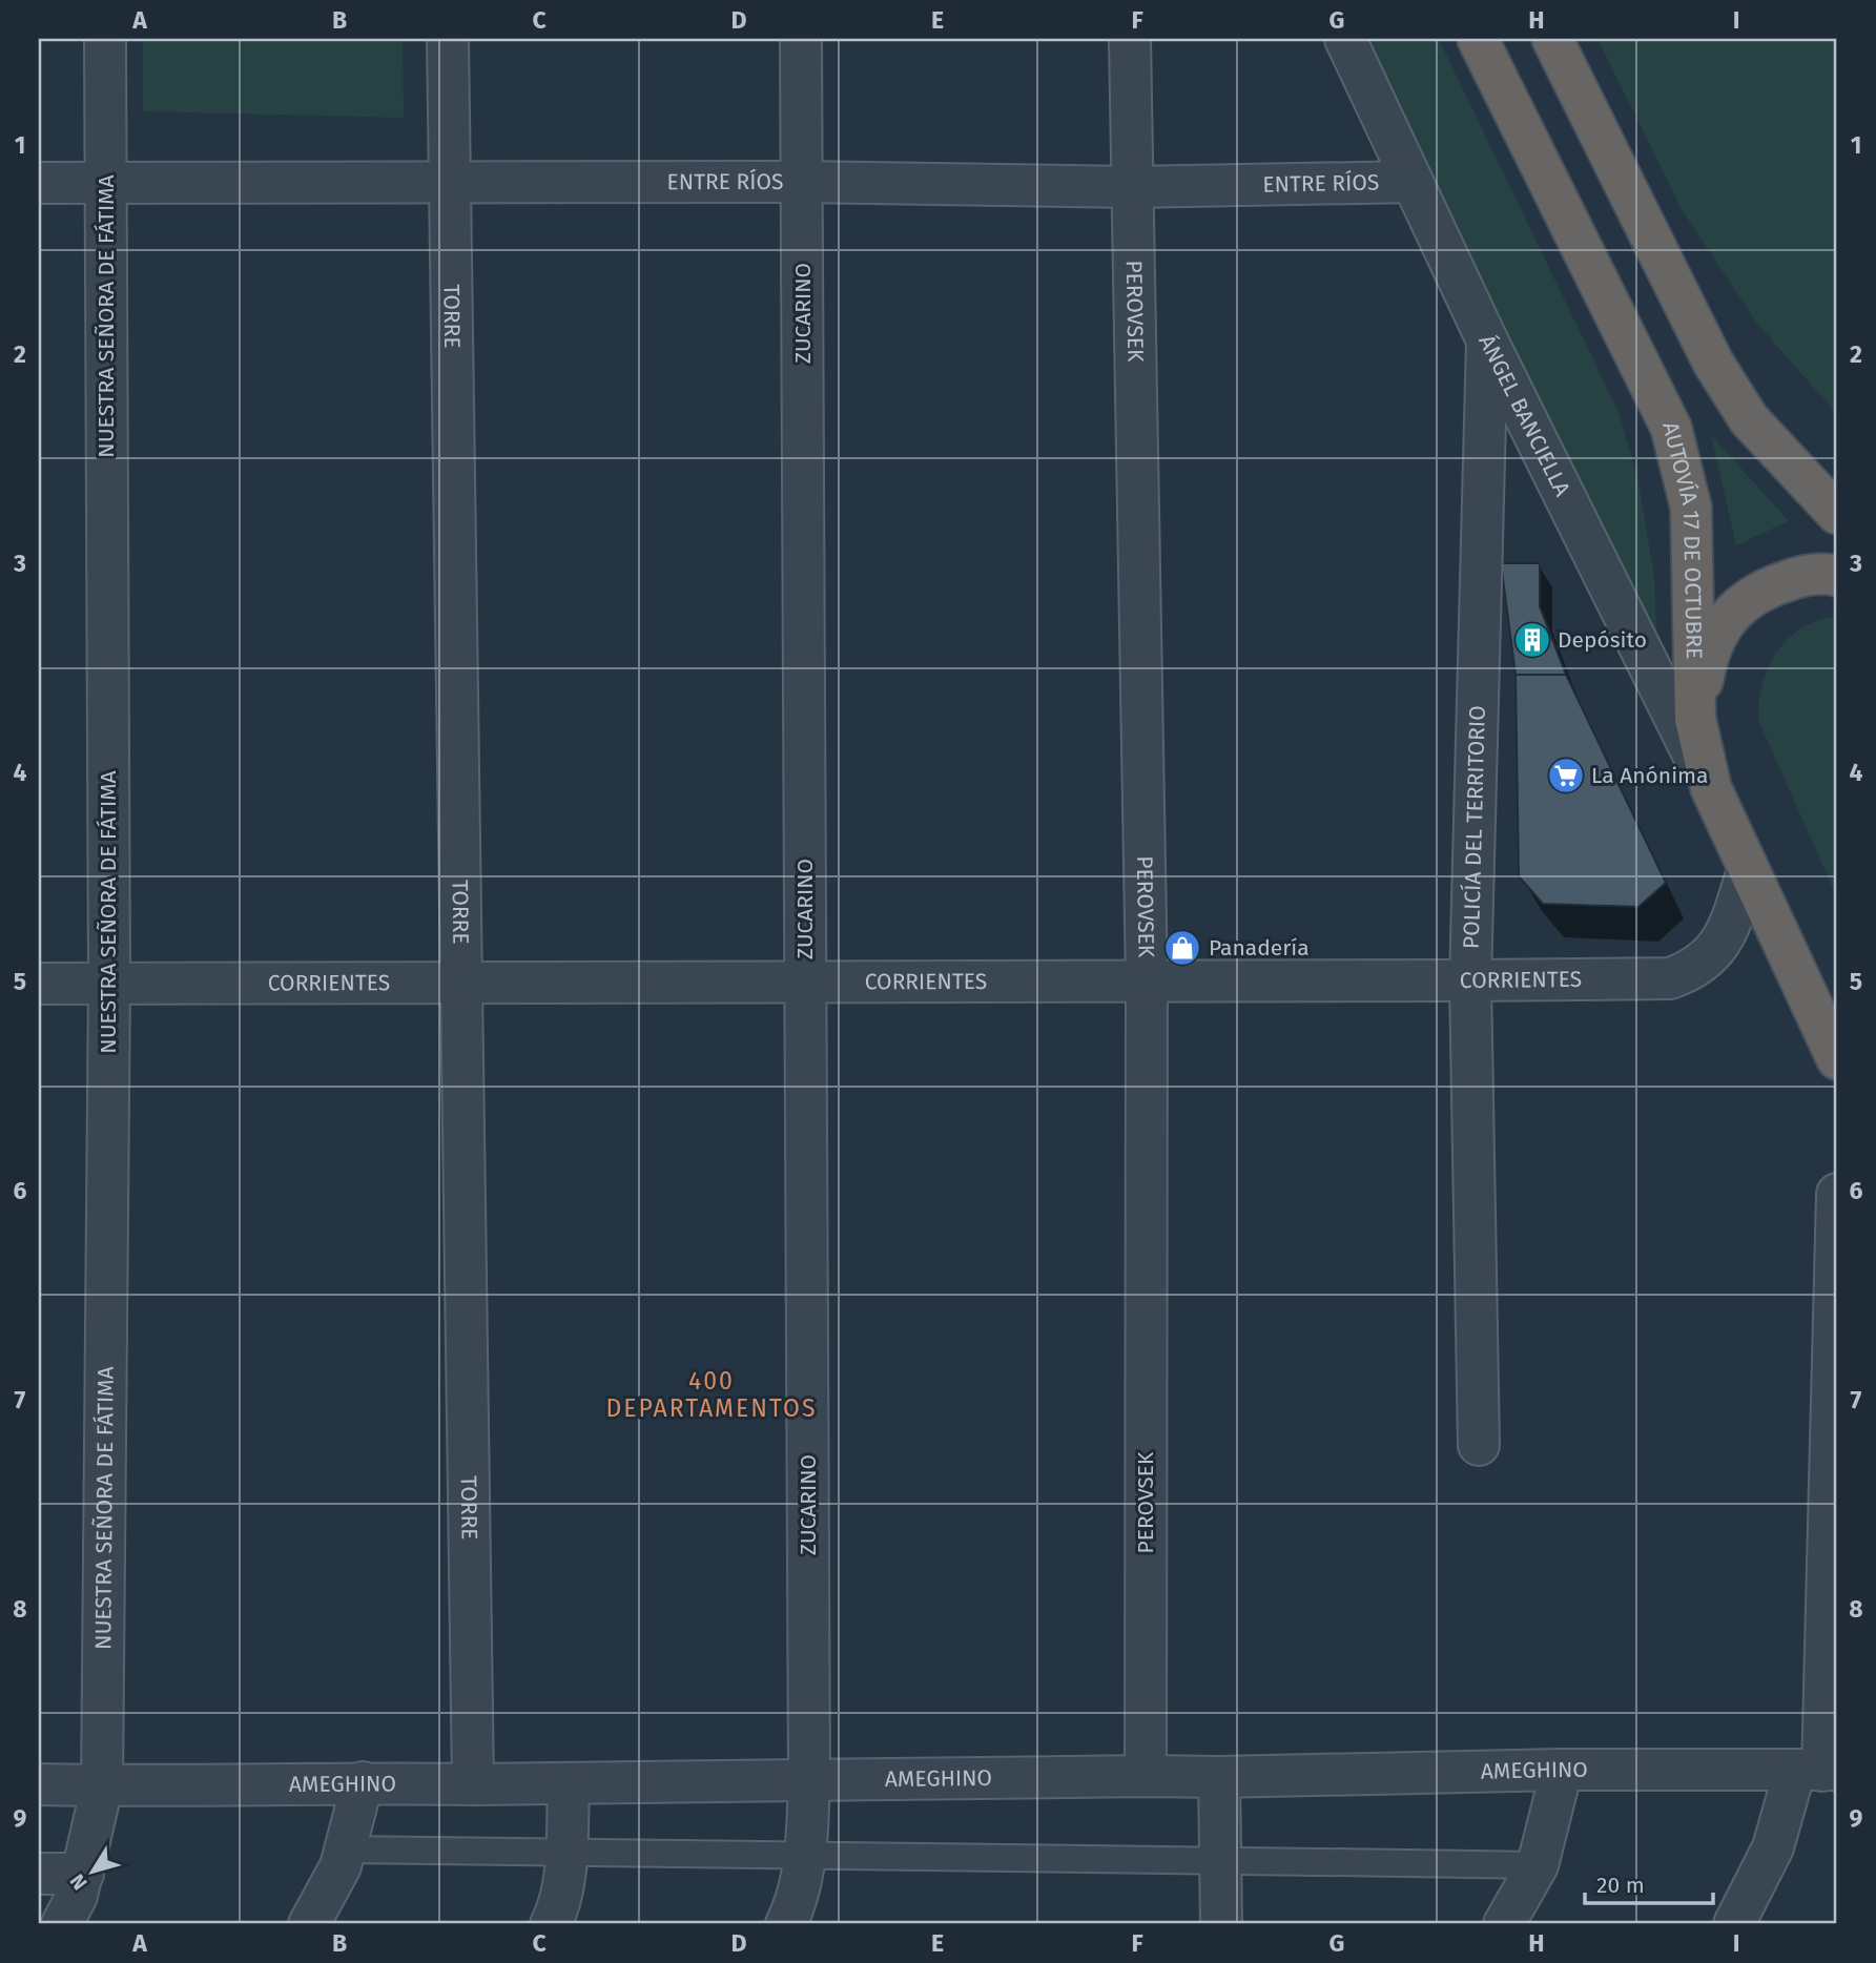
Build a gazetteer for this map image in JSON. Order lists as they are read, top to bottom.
{
  "streets": {
    "highway": ["AUTOVÍA 17 DE OCTUBRE"],
    "street": [
      "ENTRE RÍOS",
      "PEROVSEK",
      "ZUCARINO",
      "TORRE",
      "NUESTRA SEÑORA DE FÁTIMA",
      "ÁNGEL BANCIELLA",
      "POLICÍA DEL TERRITORIO",
      "CORRIENTES",
      "AMEGHINO"
    ]
  },
  "crossings": [
    ["ENTRE RÍOS", "PEROVSEK"],
    ["ENTRE RÍOS", "ZUCARINO"],
    ["ENTRE RÍOS", "TORRE"],
    ["ENTRE RÍOS", "NUESTRA SEÑORA DE FÁTIMA"],
    ["ENTRE RÍOS", "ÁNGEL BANCIELLA"],
    ["PEROVSEK", "CORRIENTES"],
    ["PEROVSEK", "AMEGHINO"],
    ["ZUCARINO", "CORRIENTES"],
    ["ZUCARINO", "AMEGHINO"],
    ["TORRE", "CORRIENTES"],
    ["TORRE", "AMEGHINO"],
    ["NUESTRA SEÑORA DE FÁTIMA", "CORRIENTES"],
    ["NUESTRA SEÑORA DE FÁTIMA", "AMEGHINO"],
    ["ÁNGEL BANCIELLA", "AUTOVÍA 17 DE OCTUBRE"],
    ["ÁNGEL BANCIELLA", "POLICÍA DEL TERRITORIO"],
    ["AUTOVÍA 17 DE OCTUBRE", "CORRIENTES"],
    ["POLICÍA DEL TERRITORIO", "CORRIENTES"]
  ],
  "districts": ["400 DEPARTAMENTOS"],
  "places": {
    "building": ["Depósito"],
    "supermarket": ["La Anónima"],
    "shop": ["Panadería"]
  },
  "scale_bar": "20 m",
  "north": "bottom left",
  "grid": {
    "columns": [
      "A",
      "B",
      "C",
      "D",
      "E",
      "F",
      "G",
      "H",
      "I"
    ],
    "rows": [
      "1",
      "2",
      "3",
      "4",
      "5",
      "6",
      "7",
      "8",
      "9"
    ]
  }
}
